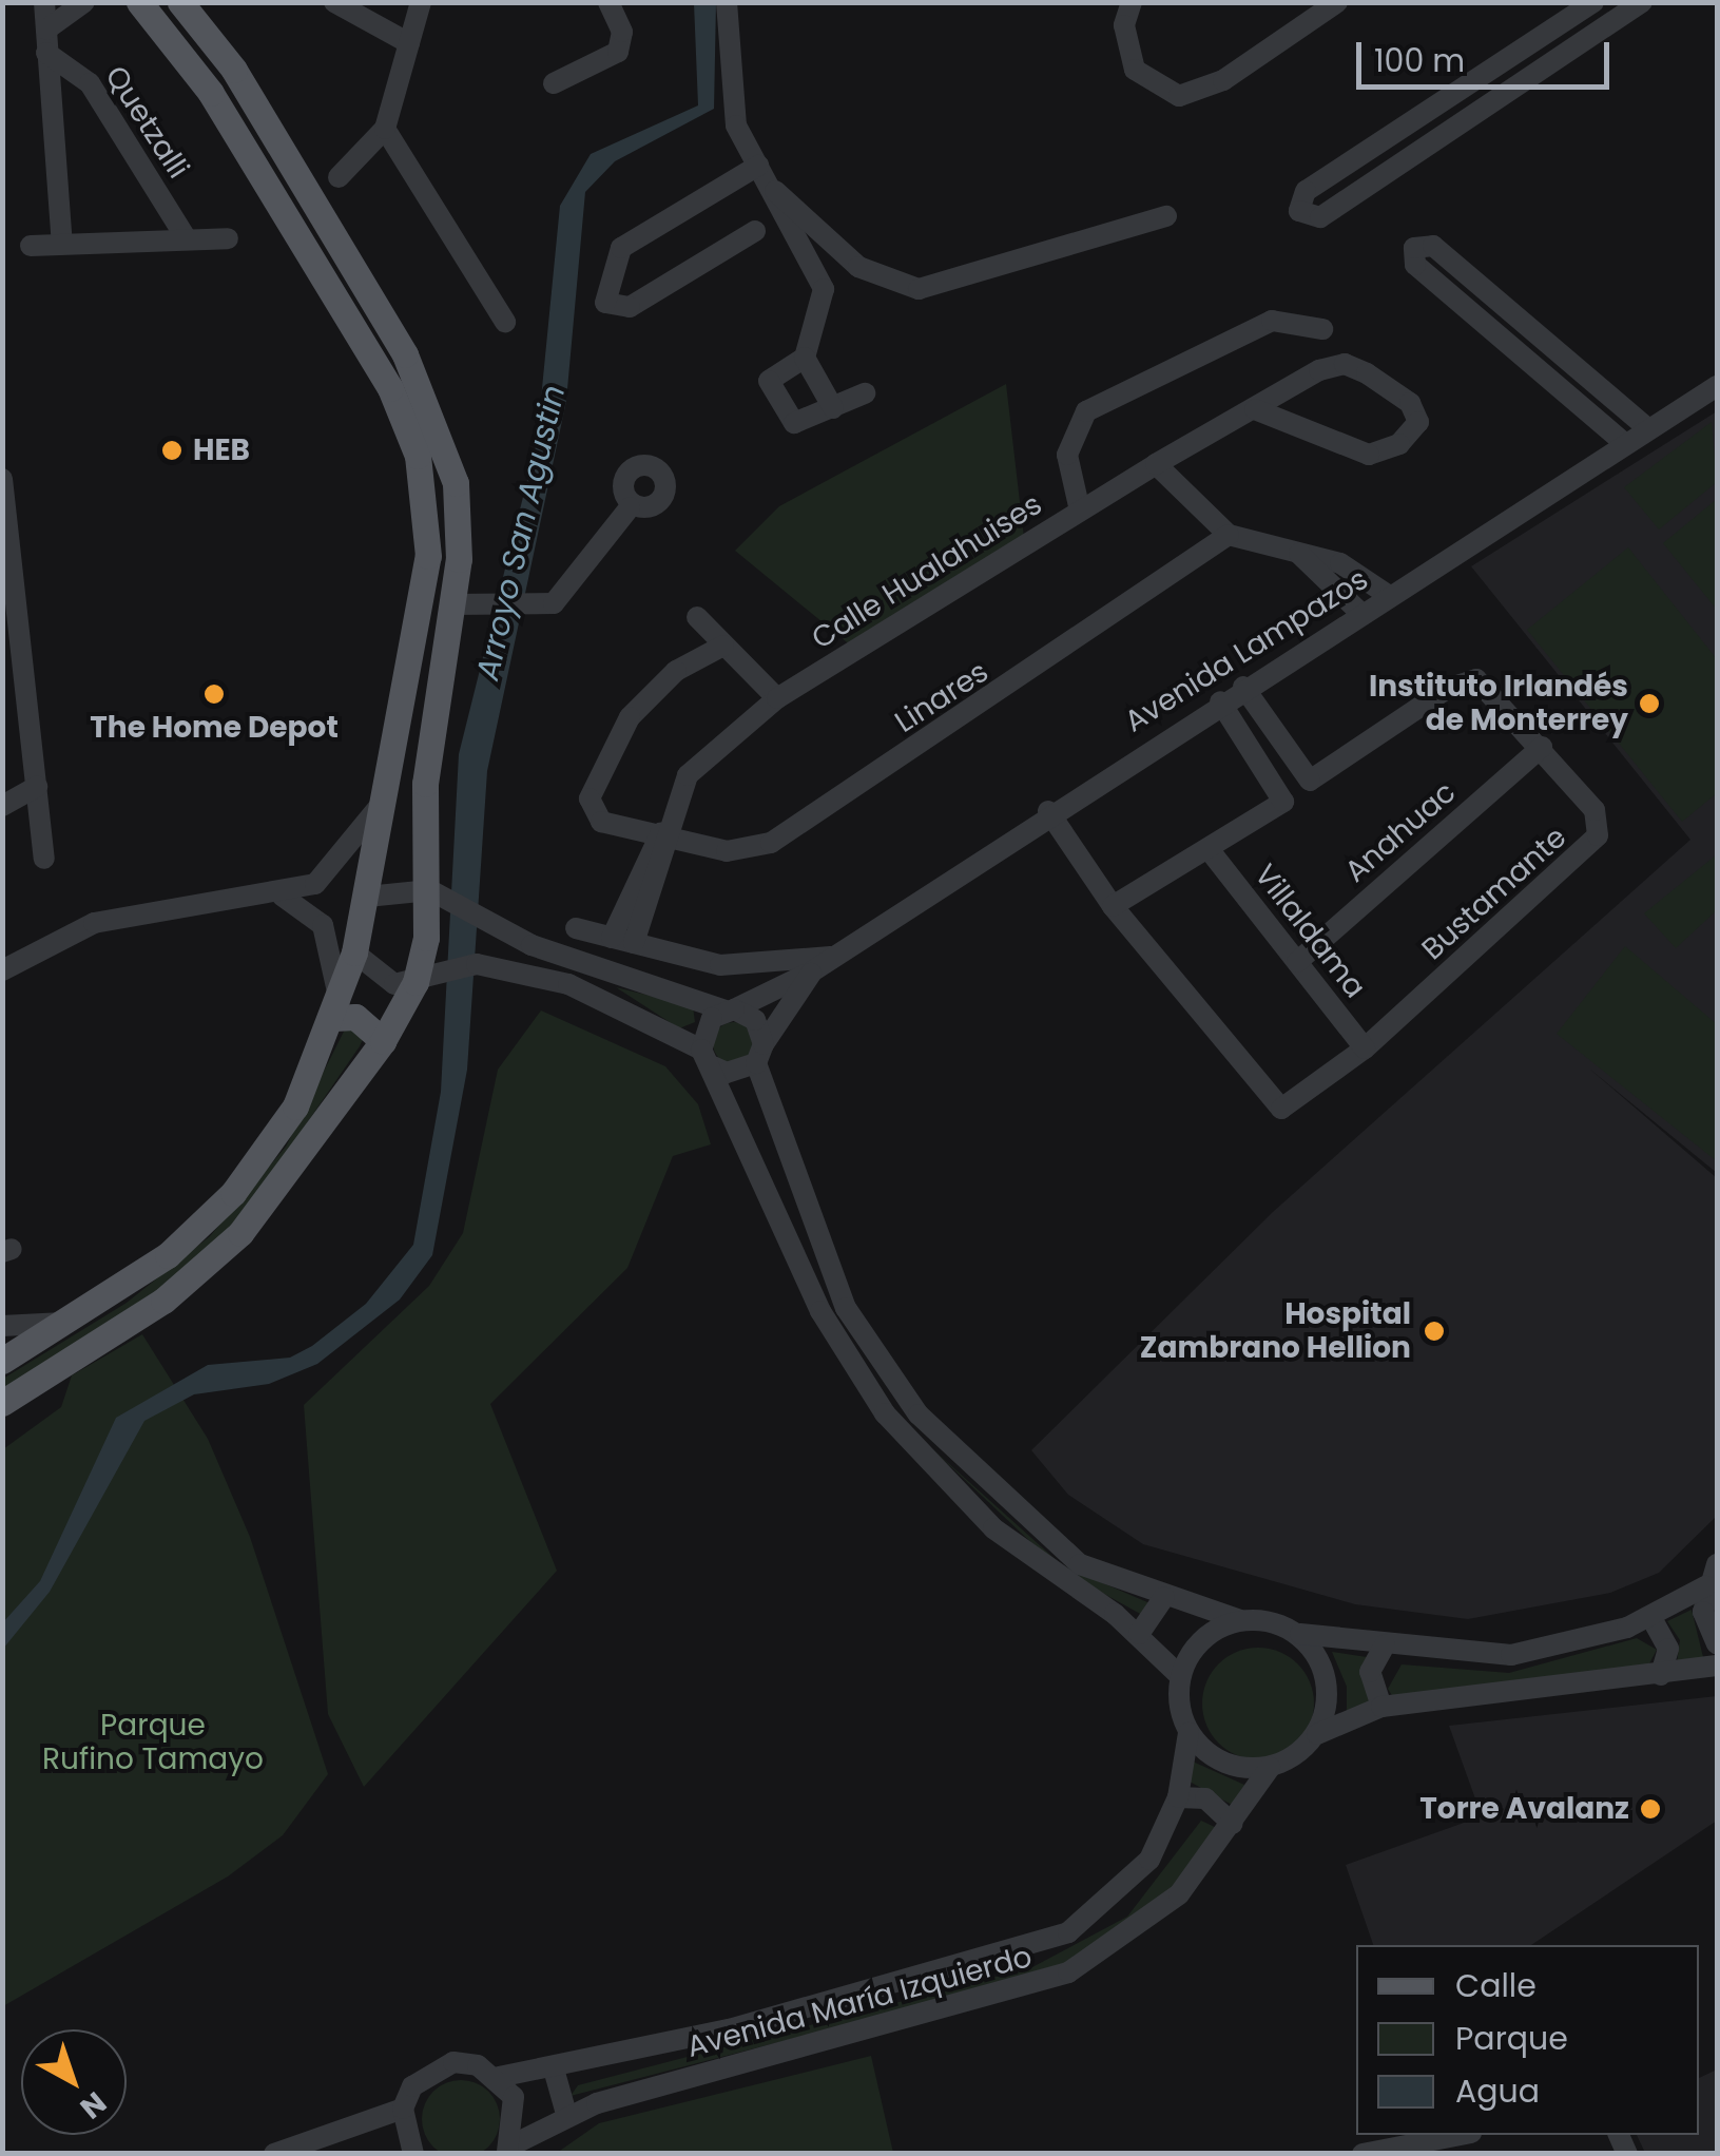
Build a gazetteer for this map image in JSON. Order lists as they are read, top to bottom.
{
  "streets": {
    "street": [
      "Quetzalli",
      "Calle Hualahuises",
      "Avenida Lampazos",
      "Linares",
      "Anahuac",
      "Bustamante",
      "Villaldama",
      "Avenida María Izquierdo"
    ]
  },
  "crossings": [
    ["Calle Hualahuises", "Linares"],
    ["Avenida Lampazos", "Bustamante"],
    ["Anahuac", "Bustamante"],
    ["Anahuac", "Villaldama"],
    ["Bustamante", "Villaldama"]
  ],
  "water": ["Arroyo San Agustin"],
  "parks": ["Parque Rufino Tamayo"],
  "places": [
    "HEB",
    "The Home Depot",
    "Instituto Irlandés de Monterrey",
    "Hospital Zambrano Hellion",
    "Torre Avalanz"
  ],
  "legend": ["Calle", "Parque", "Agua"],
  "scale_bar": "100 m",
  "north": "bottom right"
}
